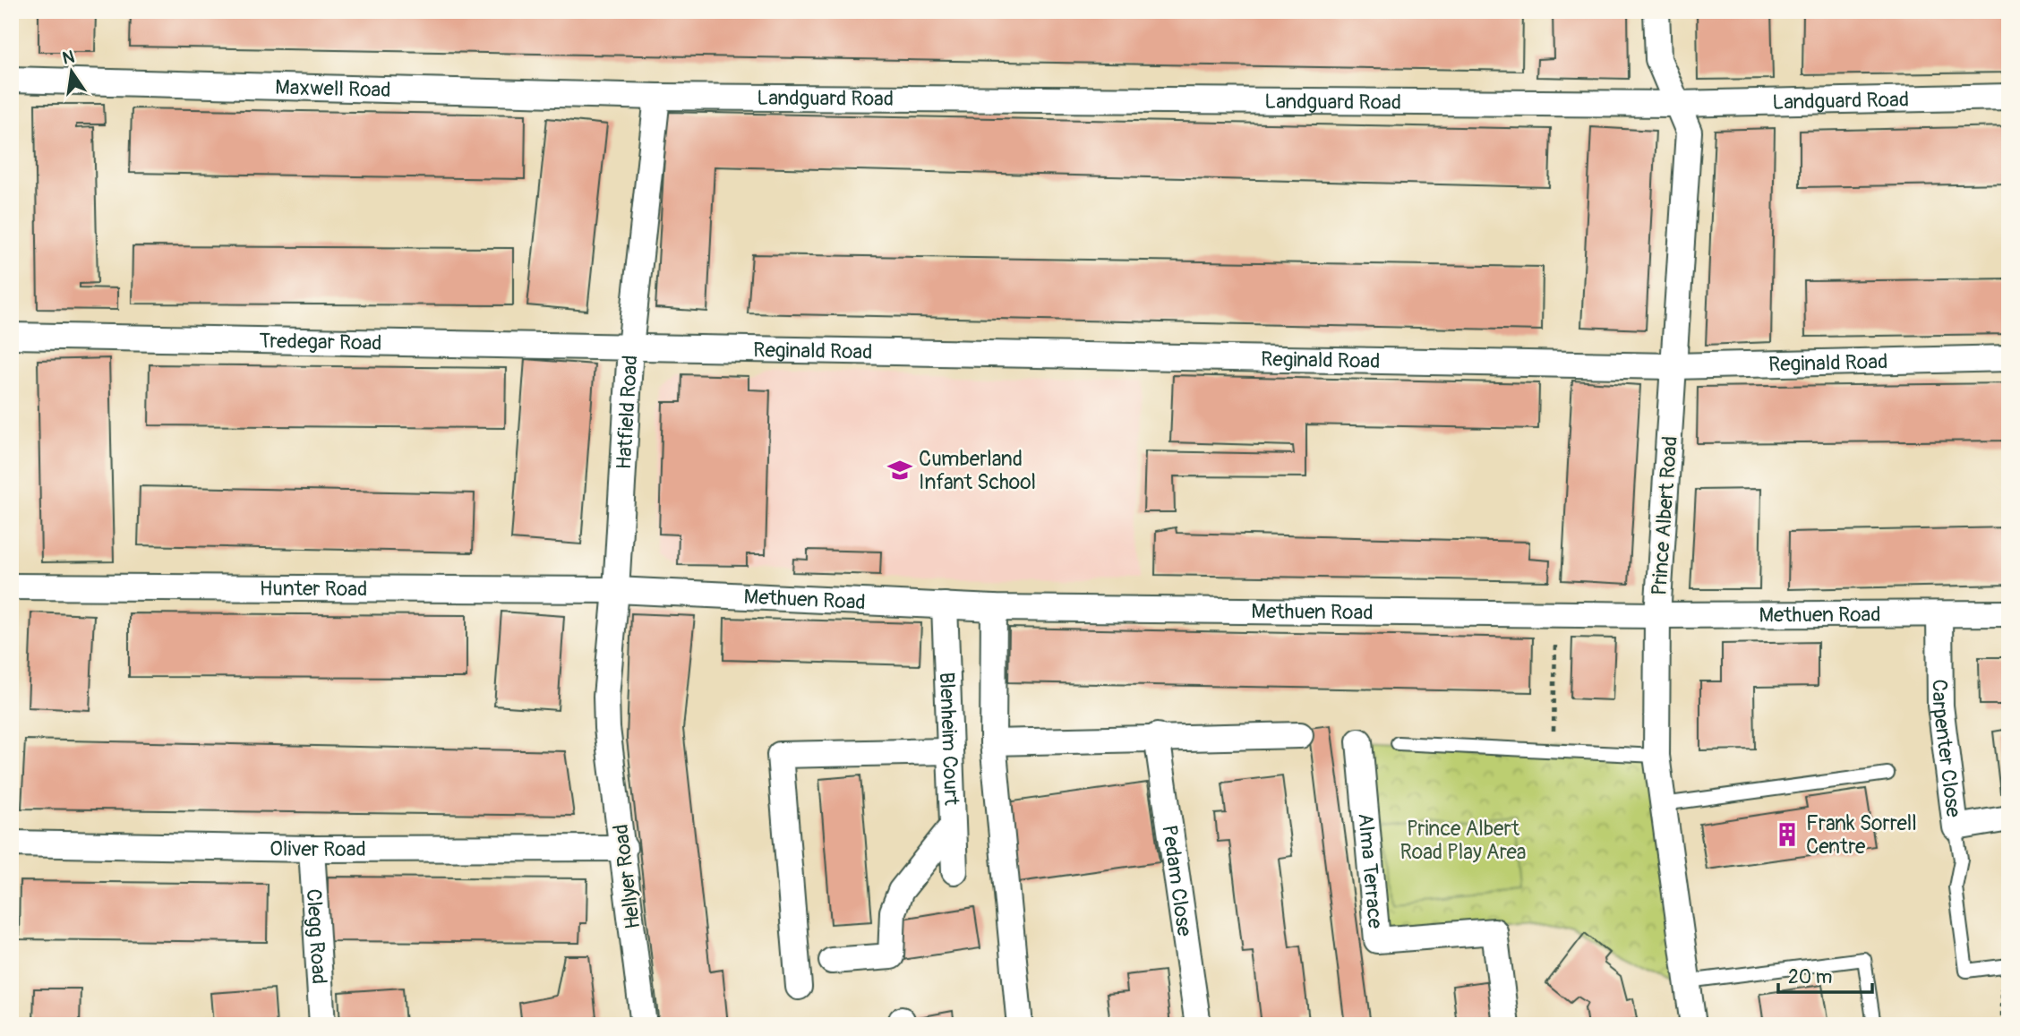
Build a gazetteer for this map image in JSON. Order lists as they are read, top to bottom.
{
  "streets": {
    "street": [
      "Maxwell Road",
      "Landguard Road",
      "Tredegar Road",
      "Reginald Road",
      "Hatfield Road",
      "Prince Albert Road",
      "Hunter Road",
      "Methuen Road",
      "Blenheim Court",
      "Carpenter Close",
      "Oliver Road",
      "Alma Terrace",
      "Hellyer Road",
      "Pedam Close",
      "Clegg Road"
    ]
  },
  "crossings": [
    ["Maxwell Road", "Landguard Road"],
    ["Maxwell Road", "Hatfield Road"],
    ["Landguard Road", "Hatfield Road"],
    ["Landguard Road", "Prince Albert Road"],
    ["Tredegar Road", "Reginald Road"],
    ["Tredegar Road", "Hatfield Road"],
    ["Reginald Road", "Hatfield Road"],
    ["Reginald Road", "Prince Albert Road"],
    ["Hatfield Road", "Hunter Road"],
    ["Hatfield Road", "Methuen Road"],
    ["Hatfield Road", "Hellyer Road"],
    ["Prince Albert Road", "Methuen Road"],
    ["Hunter Road", "Methuen Road"],
    ["Methuen Road", "Blenheim Court"],
    ["Methuen Road", "Carpenter Close"],
    ["Oliver Road", "Hellyer Road"],
    ["Oliver Road", "Clegg Road"]
  ],
  "parks": ["Prince Albert Road Play Area"],
  "places": {
    "school or university": ["Cumberland Infant School"],
    "building": ["Frank Sorrell Centre"]
  },
  "scale_bar": "20 m",
  "north": "top"
}
